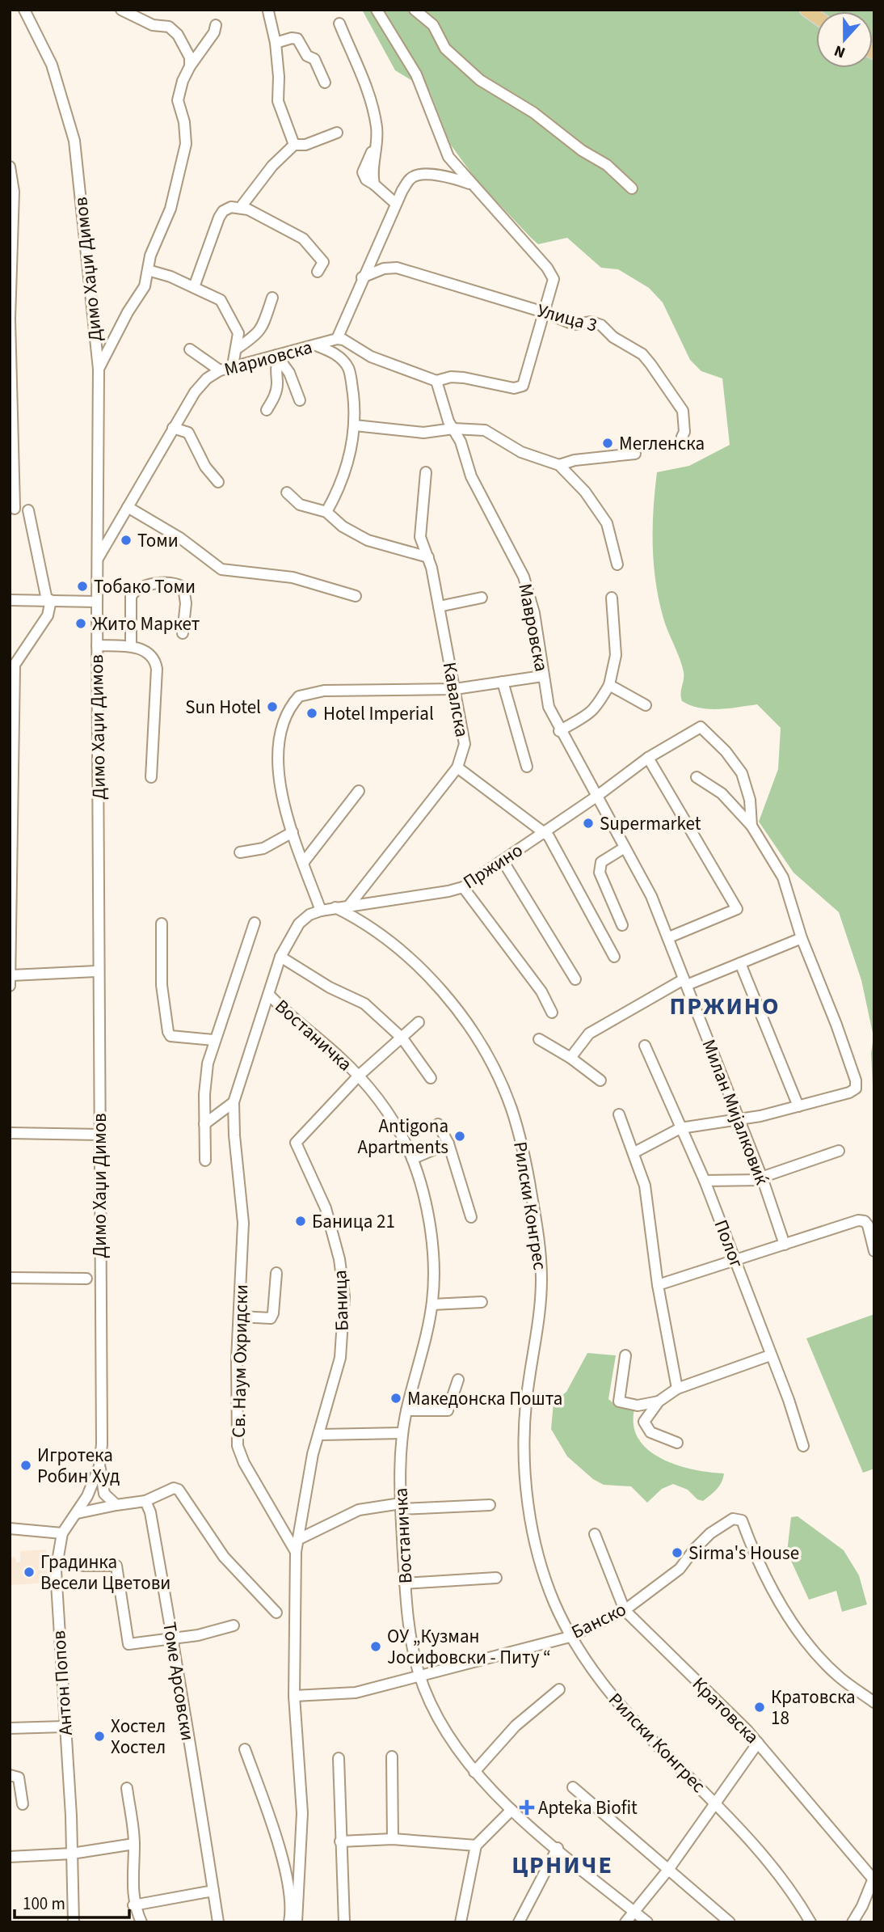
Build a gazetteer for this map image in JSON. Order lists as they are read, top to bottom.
{
  "streets": {
    "street": [
      "Димо Хаџи Димов",
      "Улица 3",
      "Мариовска",
      "Мавровска",
      "Кавалска",
      "Пржино",
      "Востаничка",
      "Милан Мијалковиќ",
      "Рилски Конгрес",
      "Полог",
      "Баница",
      "Св. Наум Охридски",
      "Банско",
      "Томе Арсовски",
      "Антон Попов",
      "Кратовска"
    ]
  },
  "crossings": [
    ["Димо Хаџи Димов", "Мариовска"],
    ["Димо Хаџи Димов", "Антон Попов"],
    ["Мавровска", "Пржино"],
    ["Мавровска", "Милан Мијалковиќ"],
    ["Кавалска", "Пржино"],
    ["Пржино", "Востаничка"],
    ["Пржино", "Милан Мијалковиќ"],
    ["Пржино", "Рилски Конгрес"],
    ["Пржино", "Св. Наум Охридски"],
    ["Востаничка", "Баница"],
    ["Востаничка", "Св. Наум Охридски"],
    ["Востаничка", "Банско"],
    ["Рилски Конгрес", "Банско"],
    ["Баница", "Св. Наум Охридски"],
    ["Банско", "Кратовска"]
  ],
  "districts": ["ПРЖИНО", "ЦРНИЧЕ"],
  "places": {
    "other": [
      "Мегленска",
      "Томи",
      "Тобако Томи",
      "Жито Маркет",
      "Sun Hotel",
      "Hotel Imperial",
      "Supermarket",
      "Antigona Apartments",
      "Баница 21",
      "Македонска Пошта",
      "Игротека Робин Худ",
      "Sirma's House",
      "Градинка Весели Цветови",
      "ОУ „Кузман Јосифовски - Питу “",
      "Кратовска 18",
      "Хостел Хостел"
    ],
    "health": ["Apteka Biofit"]
  },
  "scale_bar": "100 m",
  "north": "bottom"
}
